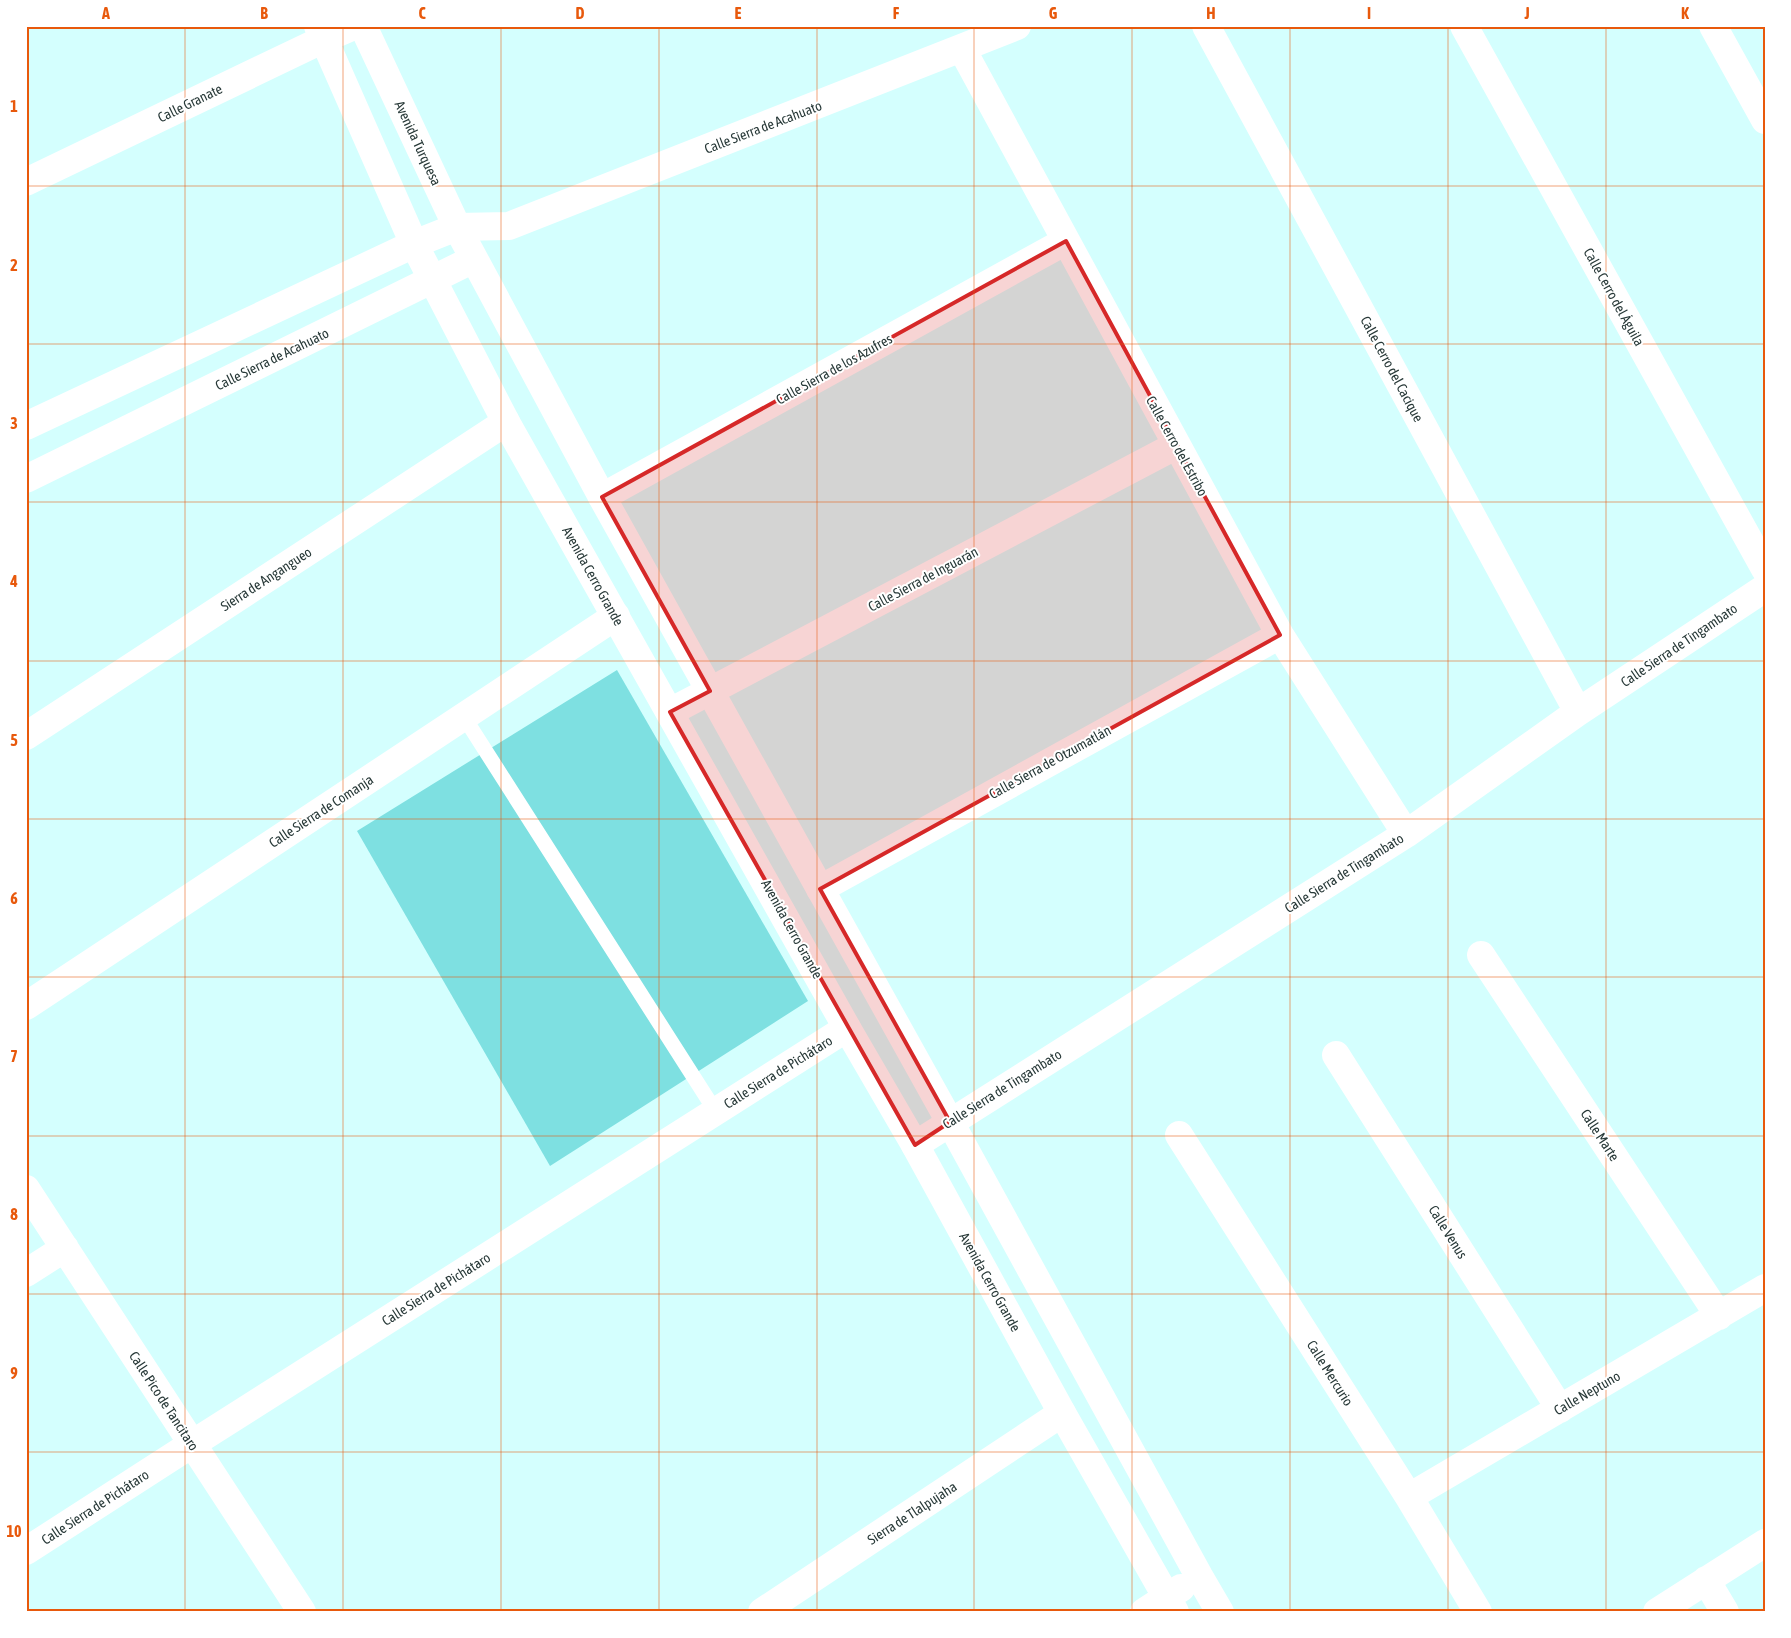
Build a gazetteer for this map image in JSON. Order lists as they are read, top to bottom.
{
  "streets": {
    "street": [
      "Calle Granate",
      "Calle Sierra de Acahuato",
      "Avenida Turquesa",
      "Calle Cerro del Águila",
      "Calle Sierra de los Azufres",
      "Calle Cerro del Cacique",
      "Calle Cerro del Estribo",
      "Avenida Cerro Grande",
      "Sierra de Angangueo",
      "Calle Sierra de Inguarán",
      "Calle Sierra de Tingambato",
      "Calle Sierra de Otzumatlán",
      "Calle Sierra de Comanja",
      "Calle Sierra de Pichátaro",
      "Calle Marte",
      "Calle Venus",
      "Calle Mercurio",
      "Calle Neptuno",
      "Calle Pico de Tancitaro",
      "Sierra de Tlalpujaha"
    ]
  },
  "crossings": [
    ["Calle Sierra de Acahuato", "Avenida Turquesa"],
    ["Calle Sierra de Acahuato", "Calle Cerro del Estribo"],
    ["Calle Sierra de Acahuato", "Avenida Cerro Grande"],
    ["Calle Sierra de los Azufres", "Calle Cerro del Estribo"],
    ["Calle Cerro del Cacique", "Calle Sierra de Tingambato"],
    ["Calle Cerro del Estribo", "Calle Sierra de Inguarán"],
    ["Calle Cerro del Estribo", "Calle Sierra de Tingambato"],
    ["Calle Cerro del Estribo", "Calle Sierra de Otzumatlán"],
    ["Avenida Cerro Grande", "Sierra de Angangueo"],
    ["Avenida Cerro Grande", "Calle Sierra de Inguarán"],
    ["Avenida Cerro Grande", "Calle Sierra de Tingambato"],
    ["Avenida Cerro Grande", "Calle Sierra de Comanja"],
    ["Avenida Cerro Grande", "Calle Sierra de Pichátaro"],
    ["Avenida Cerro Grande", "Sierra de Tlalpujaha"],
    ["Calle Sierra de Pichátaro", "Calle Pico de Tancitaro"],
    ["Calle Marte", "Calle Neptuno"],
    ["Calle Venus", "Calle Neptuno"],
    ["Calle Mercurio", "Calle Neptuno"]
  ],
  "grid": {
    "columns": [
      "A",
      "B",
      "C",
      "D",
      "E",
      "F",
      "G",
      "H",
      "I",
      "J",
      "K"
    ],
    "rows": [
      "1",
      "2",
      "3",
      "4",
      "5",
      "6",
      "7",
      "8",
      "9",
      "10"
    ]
  }
}
